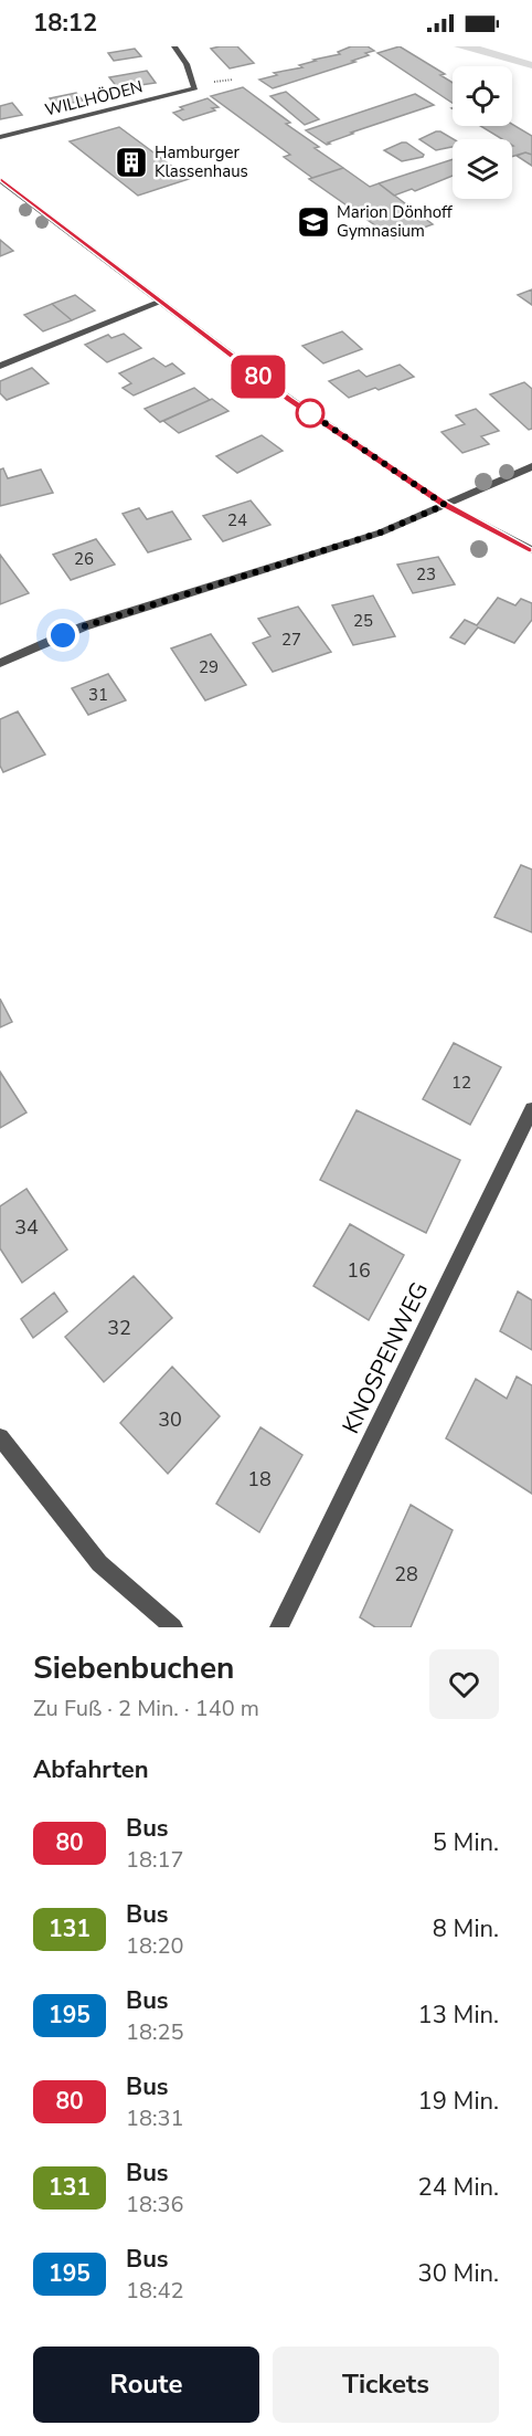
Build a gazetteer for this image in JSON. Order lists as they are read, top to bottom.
{
  "streets": {
    "street": ["WILLHÖDEN", "KNOSPENWEG"]
  },
  "places": {
    "building": ["Hamburger Klassenhaus"],
    "school or university": ["Marion Dönhoff Gymnasium"]
  },
  "lines": ["bus line 80"],
  "house_numbers": [
    "24",
    "26",
    "23",
    "25",
    "27",
    "29",
    "31",
    "12",
    "34",
    "16",
    "32",
    "30",
    "18",
    "28"
  ],
  "page": {
    "status": "18:12",
    "on_map": "80",
    "heading": [
      ["Siebenbuchen", "Zu Fuß · 2 Min. · 140 m"],
      "Abfahrten"
    ],
    "list": [
      {
        "mark": "80",
        "name": "Bus",
        "note": "18:17",
        "value": "5 Min."
      },
      {
        "mark": "131",
        "name": "Bus",
        "note": "18:20",
        "value": "8 Min."
      },
      {
        "mark": "195",
        "name": "Bus",
        "note": "18:25",
        "value": "13 Min."
      },
      {
        "mark": "80",
        "name": "Bus",
        "note": "18:31",
        "value": "19 Min."
      },
      {
        "mark": "131",
        "name": "Bus",
        "note": "18:36",
        "value": "24 Min."
      },
      {
        "mark": "195",
        "name": "Bus",
        "note": "18:42",
        "value": "30 Min."
      }
    ],
    "buttons": ["Route", "Tickets"]
  }
}
